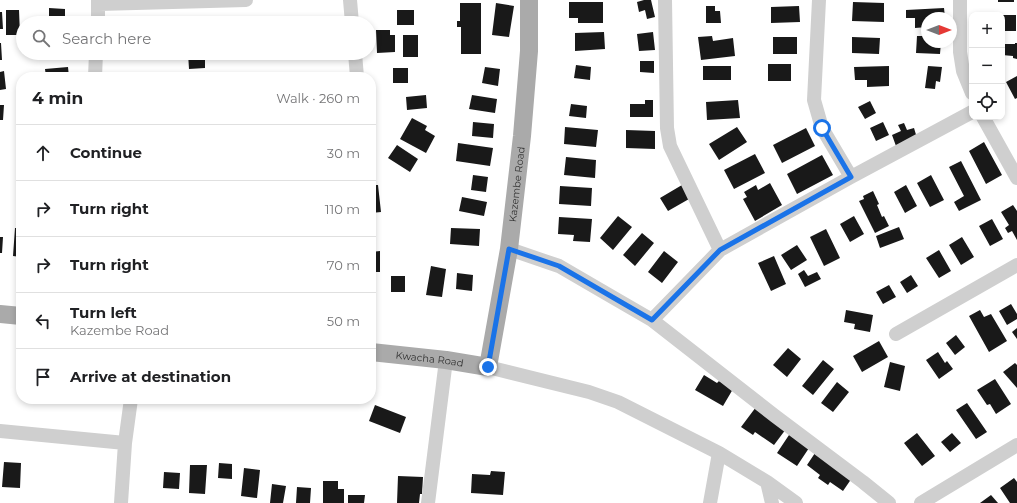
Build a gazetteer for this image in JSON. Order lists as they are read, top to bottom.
{
  "streets": {
    "main road": ["Kazembe Road", "Kwacha Road"]
  },
  "crossings": [
    ["Kazembe Road", "Kwacha Road"]
  ],
  "north": "right",
  "page": {
    "map_buttons": ["+", "−"],
    "search": "Search here",
    "heading": ["4 min", "Walk · 260 m"],
    "list": [
      ["Continue", "30 m"],
      ["Turn right", "110 m"],
      ["Turn right", "70 m"],
      ["Turn left", "Kazembe Road", "50 m"],
      "Arrive at destination"
    ]
  }
}
